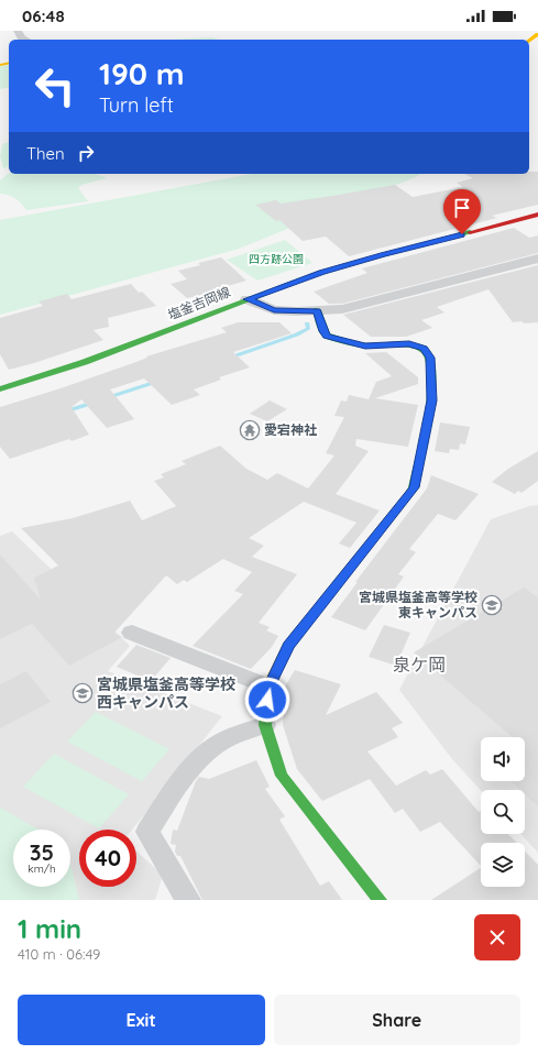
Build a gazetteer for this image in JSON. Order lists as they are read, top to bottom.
{
  "streets": {
    "street": ["塩釜吉岡線"]
  },
  "districts": ["泉ケ岡"],
  "parks": ["四方跡公園"],
  "places": {
    "temple": ["愛宕神社"],
    "school or university": ["宮城県塩釜高等学校 東キャンパス", "宮城県塩釜高等学校 西キャンパス"]
  },
  "page": {
    "status": "06:48",
    "turn": ["190 m", "Turn left"],
    "then": "Then",
    "speed": "35 km/h",
    "limit": "40",
    "heading": ["1 min", "410 m · 06:49"],
    "buttons": ["Exit", "Share"]
  }
}
